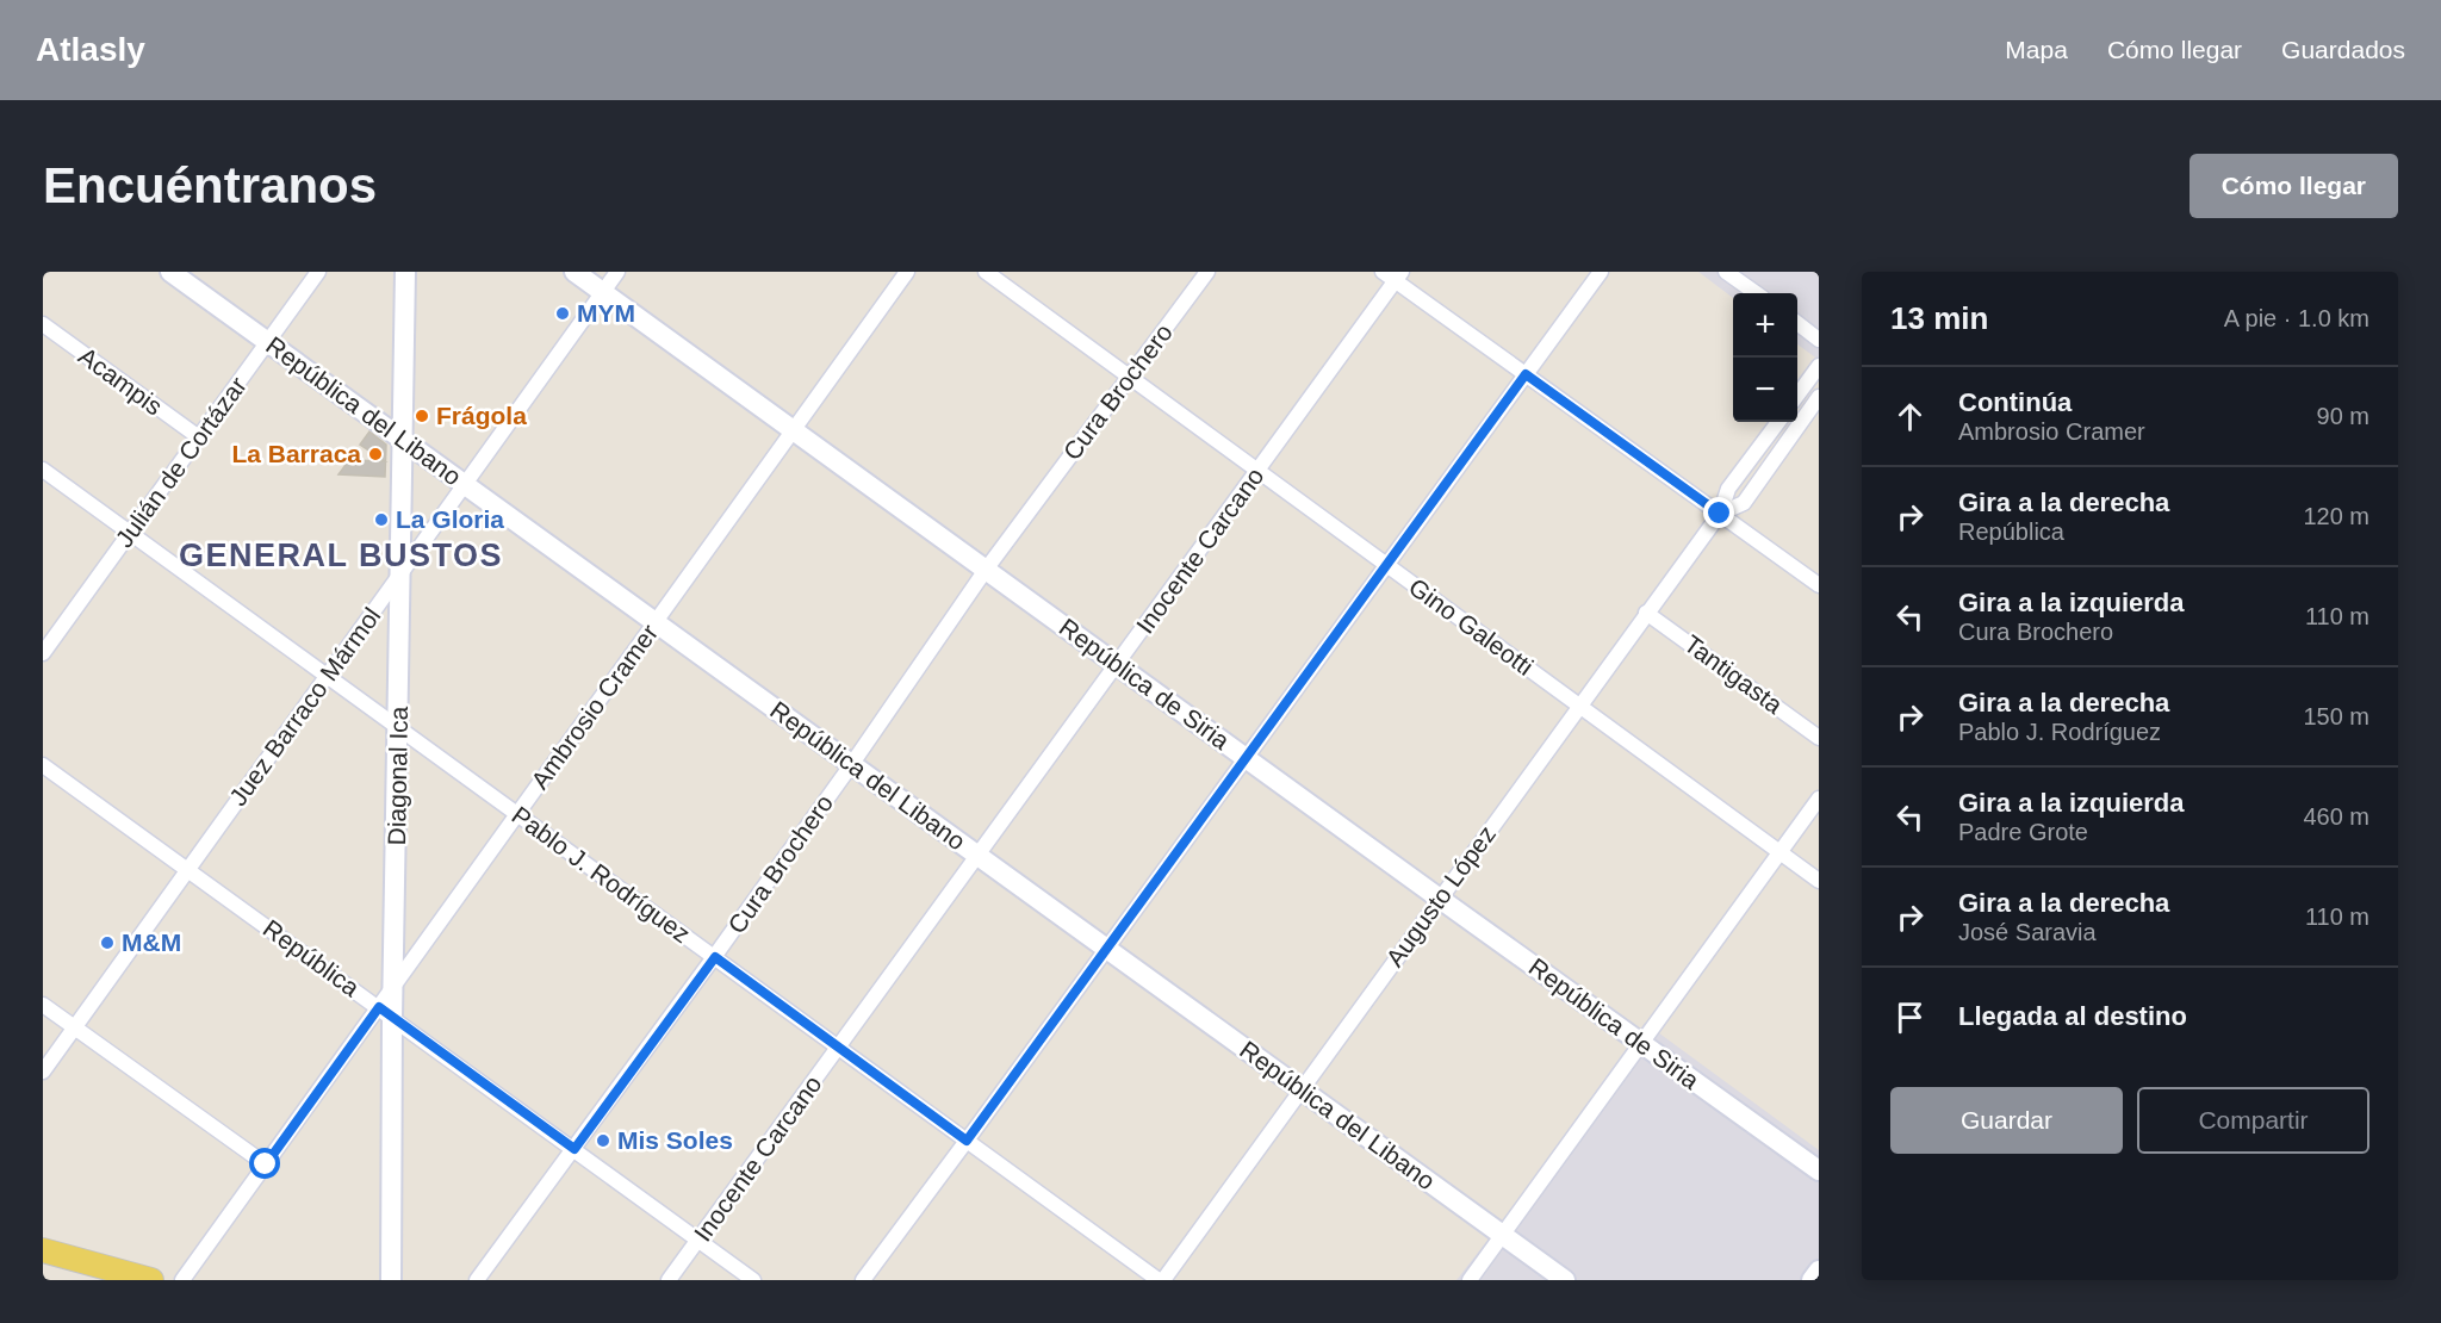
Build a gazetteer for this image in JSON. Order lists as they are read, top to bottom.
{
  "streets": {
    "main road": ["República del Libano", "República de Siria", "Diagonal Ica"],
    "street": [
      "Acampis",
      "Cura Brochero",
      "Julián de Cortázar",
      "Inocente Carcano",
      "Gino Galeotti",
      "Tantigasta",
      "Juez Barraco Mármol",
      "Ambrosio Cramer",
      "Pablo J. Rodríguez",
      "Augusto López",
      "República"
    ]
  },
  "crossings": [
    ["Acampis", "Julián de Cortázar"],
    ["Cura Brochero", "República del Libano"],
    ["Cura Brochero", "Gino Galeotti"],
    ["Cura Brochero", "República de Siria"],
    ["Cura Brochero", "Pablo J. Rodríguez"],
    ["Cura Brochero", "República"],
    ["República del Libano", "Julián de Cortázar"],
    ["República del Libano", "Inocente Carcano"],
    ["República del Libano", "Juez Barraco Mármol"],
    ["República del Libano", "Ambrosio Cramer"],
    ["República del Libano", "Diagonal Ica"],
    ["República del Libano", "Augusto López"],
    ["Julián de Cortázar", "Pablo J. Rodríguez"],
    ["Inocente Carcano", "Gino Galeotti"],
    ["Inocente Carcano", "República de Siria"],
    ["Inocente Carcano", "Pablo J. Rodríguez"],
    ["Inocente Carcano", "República"],
    ["Gino Galeotti", "Augusto López"],
    ["Tantigasta", "Augusto López"],
    ["República de Siria", "Juez Barraco Mármol"],
    ["República de Siria", "Ambrosio Cramer"],
    ["República de Siria", "Augusto López"],
    ["Juez Barraco Mármol", "Diagonal Ica"],
    ["Juez Barraco Mármol", "Pablo J. Rodríguez"],
    ["Juez Barraco Mármol", "República"],
    ["Ambrosio Cramer", "Diagonal Ica"],
    ["Ambrosio Cramer", "Pablo J. Rodríguez"],
    ["Diagonal Ica", "Pablo J. Rodríguez"],
    ["Diagonal Ica", "República"],
    ["Pablo J. Rodríguez", "Augusto López"]
  ],
  "districts": ["GENERAL BUSTOS"],
  "places": [
    "MYM",
    "Frágola",
    "La Barraca",
    "La Gloria",
    "M&M",
    "Mis Soles"
  ],
  "page": {
    "header": "Atlasly",
    "nav": ["Mapa", "Cómo llegar", "Guardados"],
    "buttons": [
      "Cómo llegar",
      ["Guardar", "Compartir"]
    ],
    "title": "Encuéntranos",
    "heading": ["13 min", "A pie · 1.0 km"],
    "map_buttons": ["+", "−"],
    "list": [
      ["Continúa", "Ambrosio Cramer", "90 m"],
      ["Gira a la derecha", "República", "120 m"],
      ["Gira a la izquierda", "Cura Brochero", "110 m"],
      ["Gira a la derecha", "Pablo J. Rodríguez", "150 m"],
      ["Gira a la izquierda", "Padre Grote", "460 m"],
      ["Gira a la derecha", "José Saravia", "110 m"],
      "Llegada al destino"
    ]
  }
}
